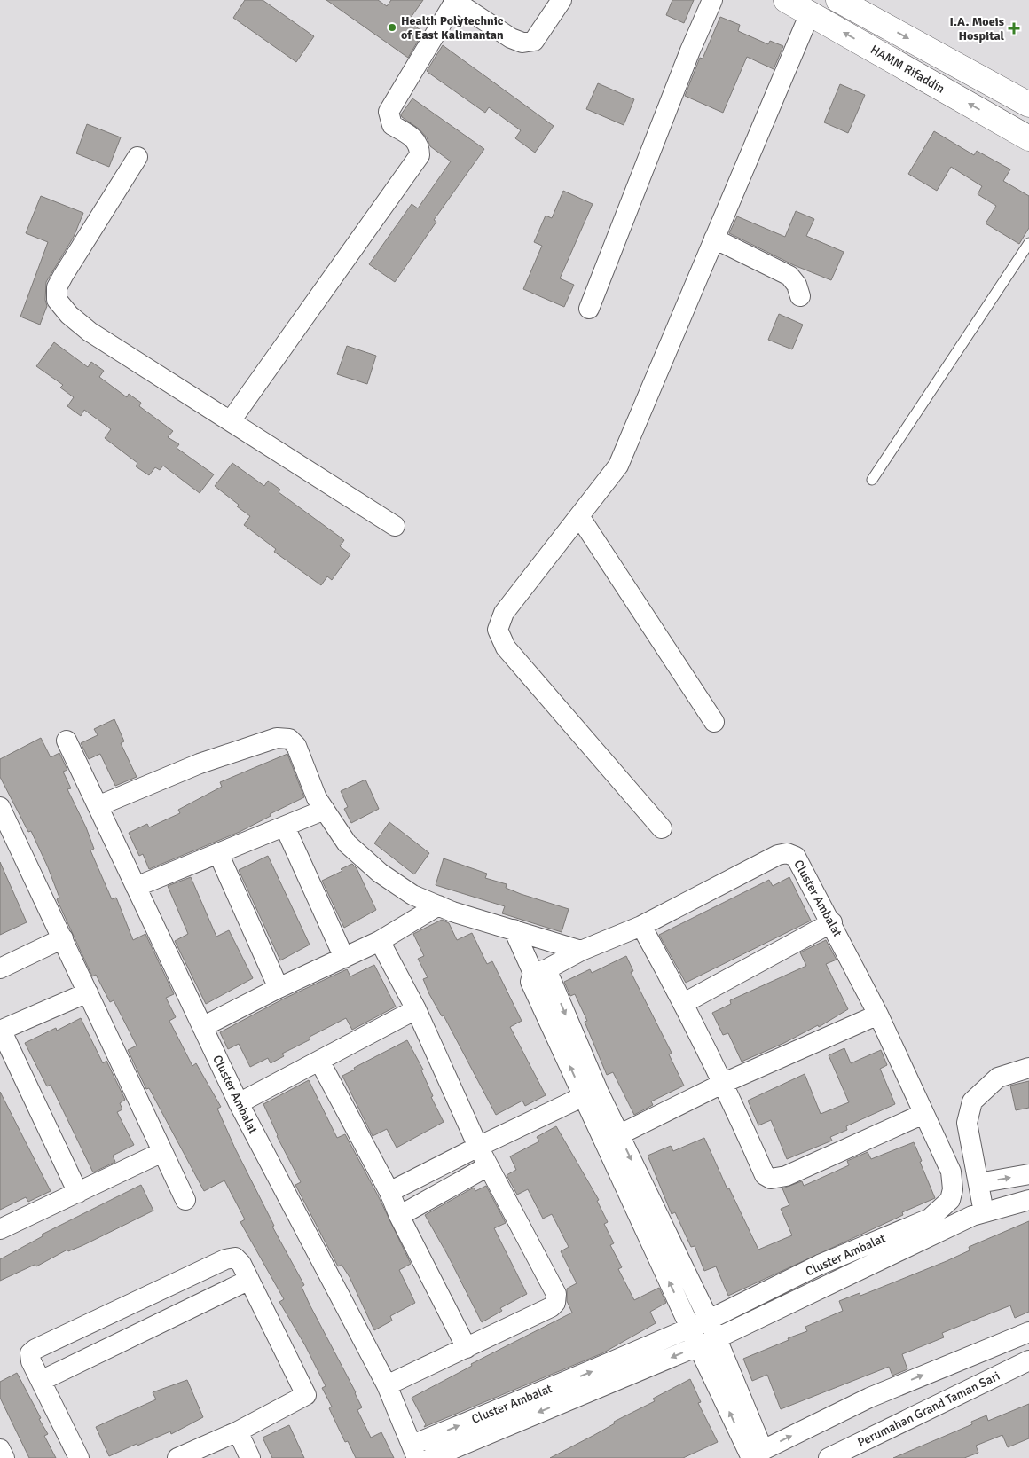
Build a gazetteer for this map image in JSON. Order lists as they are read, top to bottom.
{
  "streets": {
    "main road": ["HAMM Rifaddin"],
    "street": ["Cluster Ambalat", "Perumahan Grand Taman Sari"]
  },
  "places": {
    "other": ["Health Polytechnic of East Kalimantan"],
    "health": ["I.A. Moeis Hospital"]
  }
}
